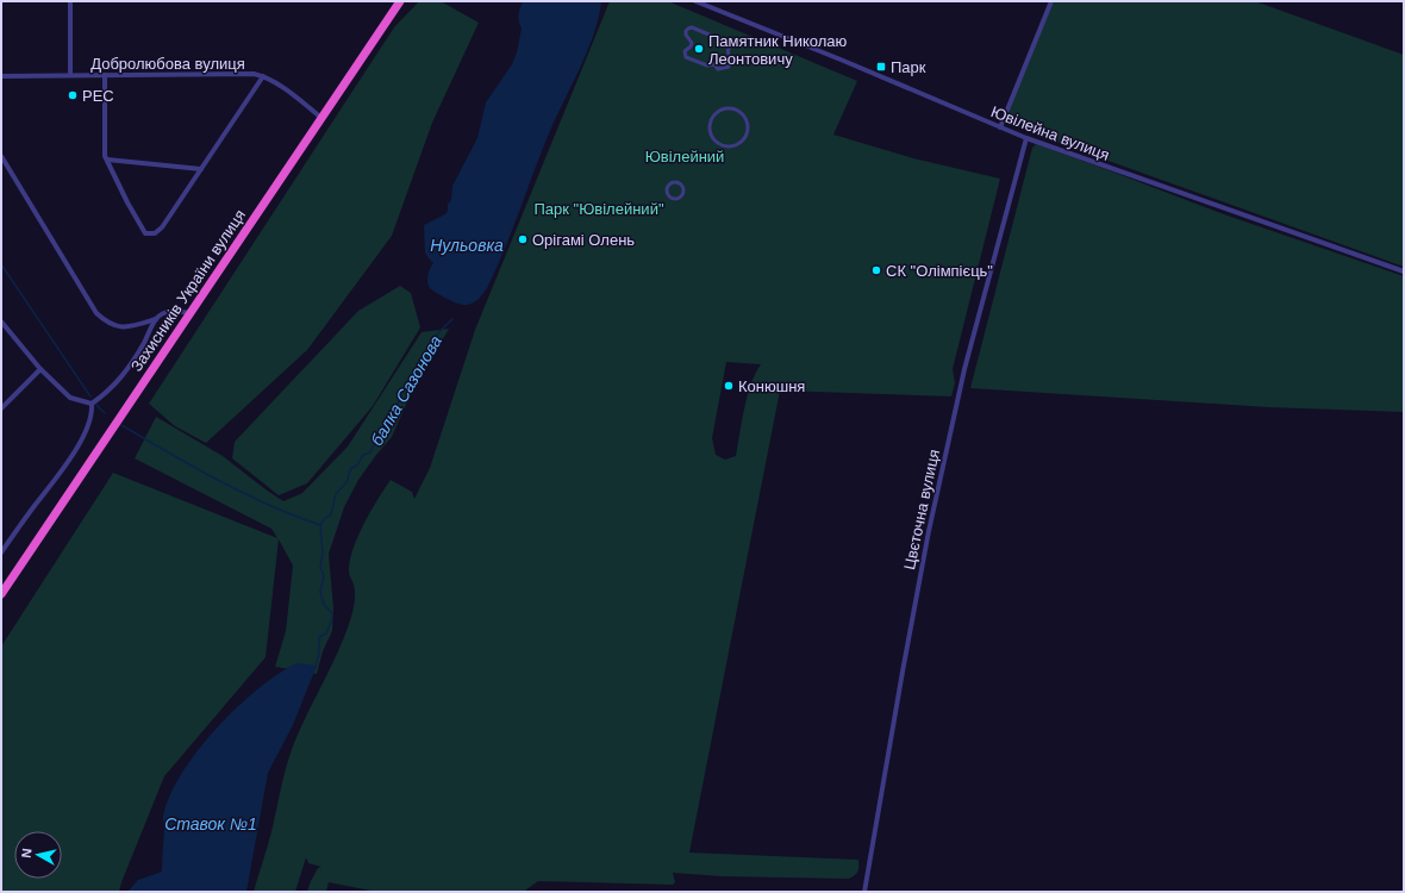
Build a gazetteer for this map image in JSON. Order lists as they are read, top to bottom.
{
  "streets": {
    "highway": ["Захисників України вулиця"],
    "street": ["Добролюбова вулиця", "Ювілейна вулиця", "Цвєточна вулиця"]
  },
  "crossings": [
    ["Добролюбова вулиця", "Захисників України вулиця"],
    ["Ювілейна вулиця", "Цвєточна вулиця"]
  ],
  "water": ["Нульовка", "балка Сазонова", "Ставок №1"],
  "parks": ["Ювілейний", "Парк \"Ювілейний\""],
  "places": {
    "other": [
      "Памятник Николаю Леонтовичу",
      "РЕС",
      "Орігамі Олень",
      "СК \"Олімпієць\"",
      "Конюшня"
    ],
    "transit": ["Парк"]
  },
  "north": "left"
}
